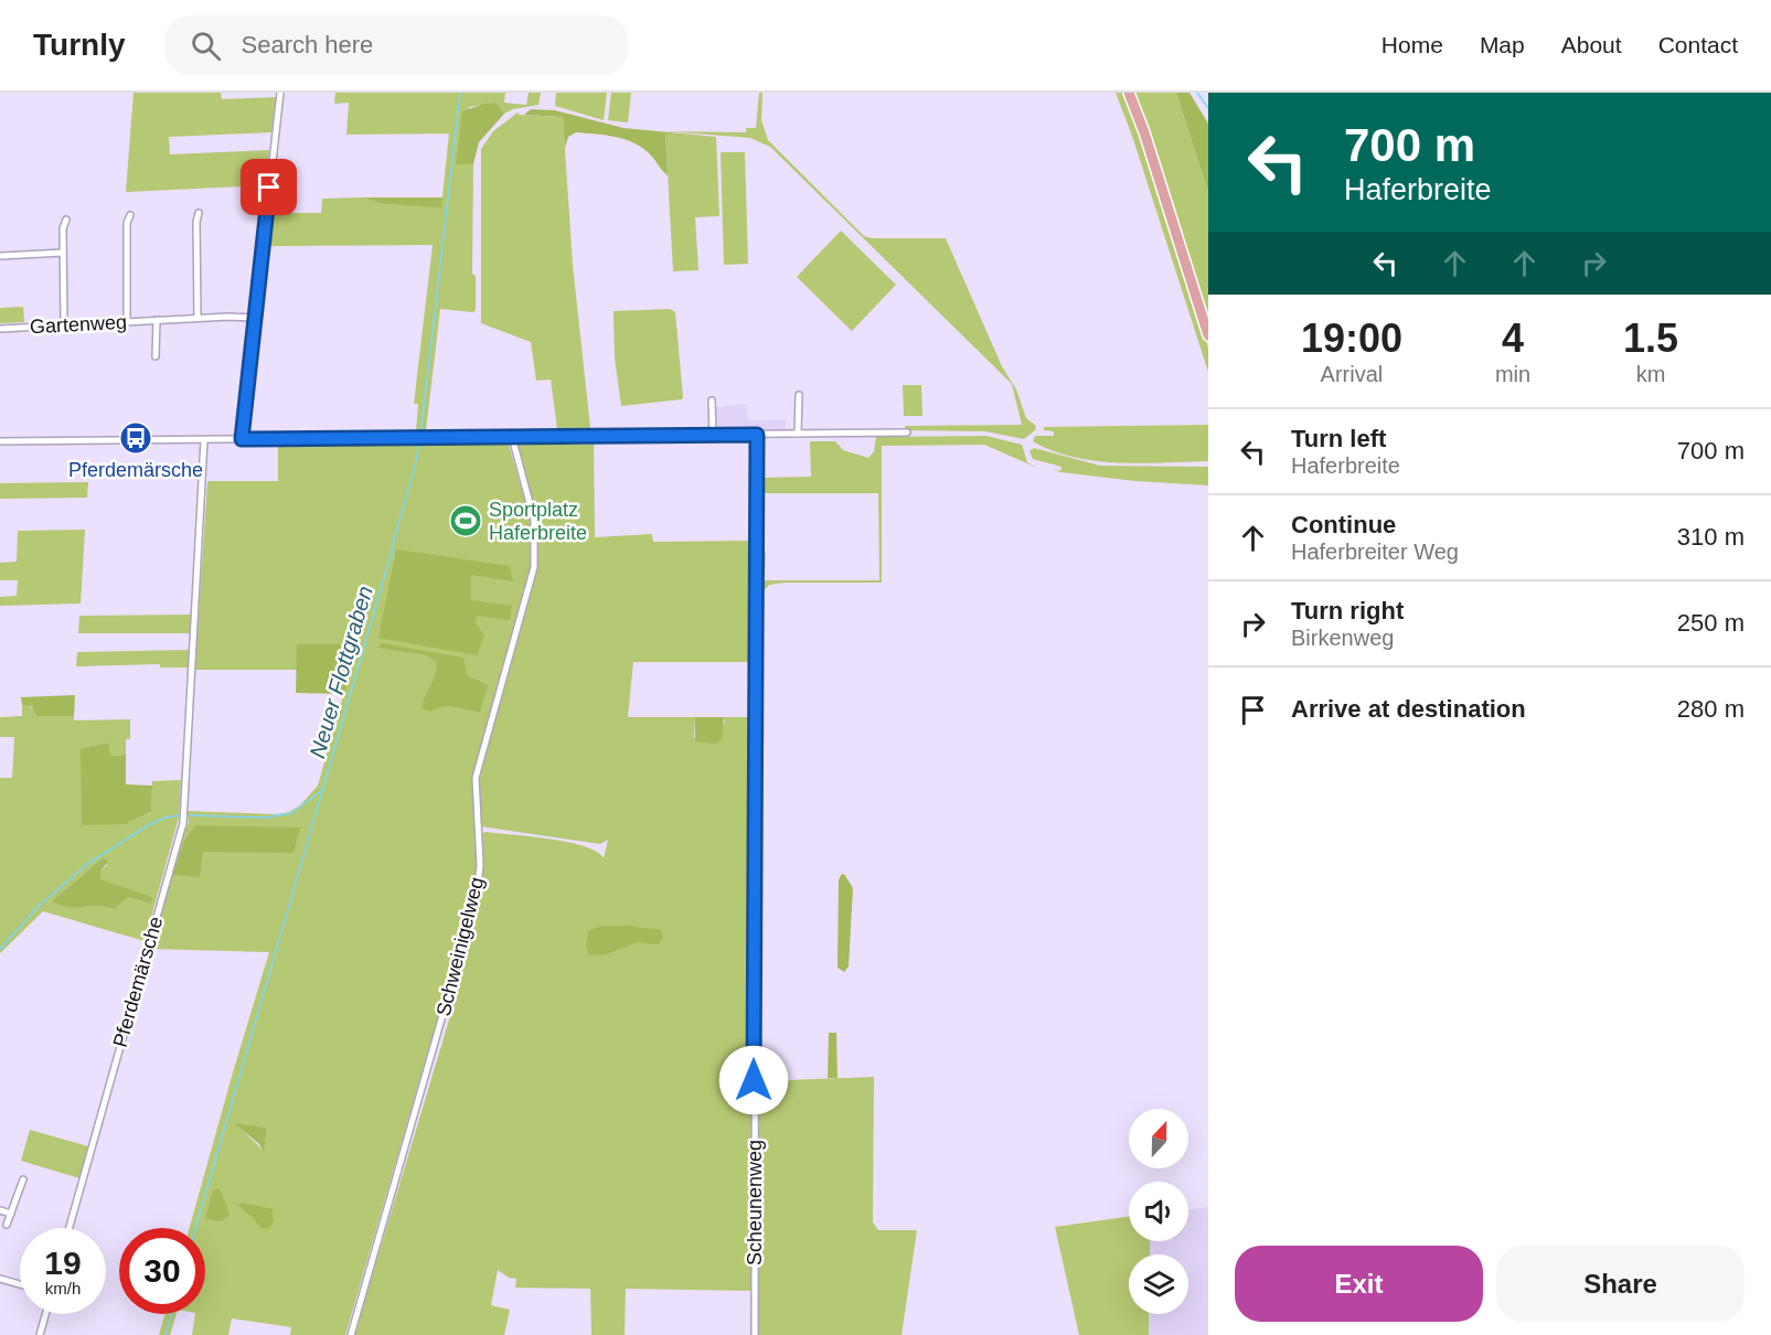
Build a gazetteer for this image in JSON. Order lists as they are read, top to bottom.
{
  "streets": {
    "street": [
      "Gartenweg",
      "Schweinigelweg",
      "Pferdemärsche",
      "Scheunenweg"
    ]
  },
  "water": ["Neuer Flottgraben"],
  "places": {
    "bus stop": ["Pferdemärsche"],
    "sports": ["Sportplatz Haferbreite"]
  },
  "north": "top",
  "page": {
    "header": "Turnly",
    "search": "Search here",
    "nav": [
      "Home",
      "Map",
      "About",
      "Contact"
    ],
    "turn": ["700 m", "Haferbreite"],
    "eta": [
      "19:00",
      "Arrival",
      "4",
      "min",
      "1.5",
      "km"
    ],
    "list": [
      {
        "name": "Turn left",
        "note": "Haferbreite",
        "value": "700 m"
      },
      {
        "name": "Continue",
        "note": "Haferbreiter Weg",
        "value": "310 m"
      },
      {
        "name": "Turn right",
        "note": "Birkenweg",
        "value": "250 m"
      },
      {
        "name": "Arrive at destination",
        "value": "280 m"
      }
    ],
    "speed": "19 km/h",
    "limit": "30",
    "buttons": ["Exit", "Share"]
  }
}
